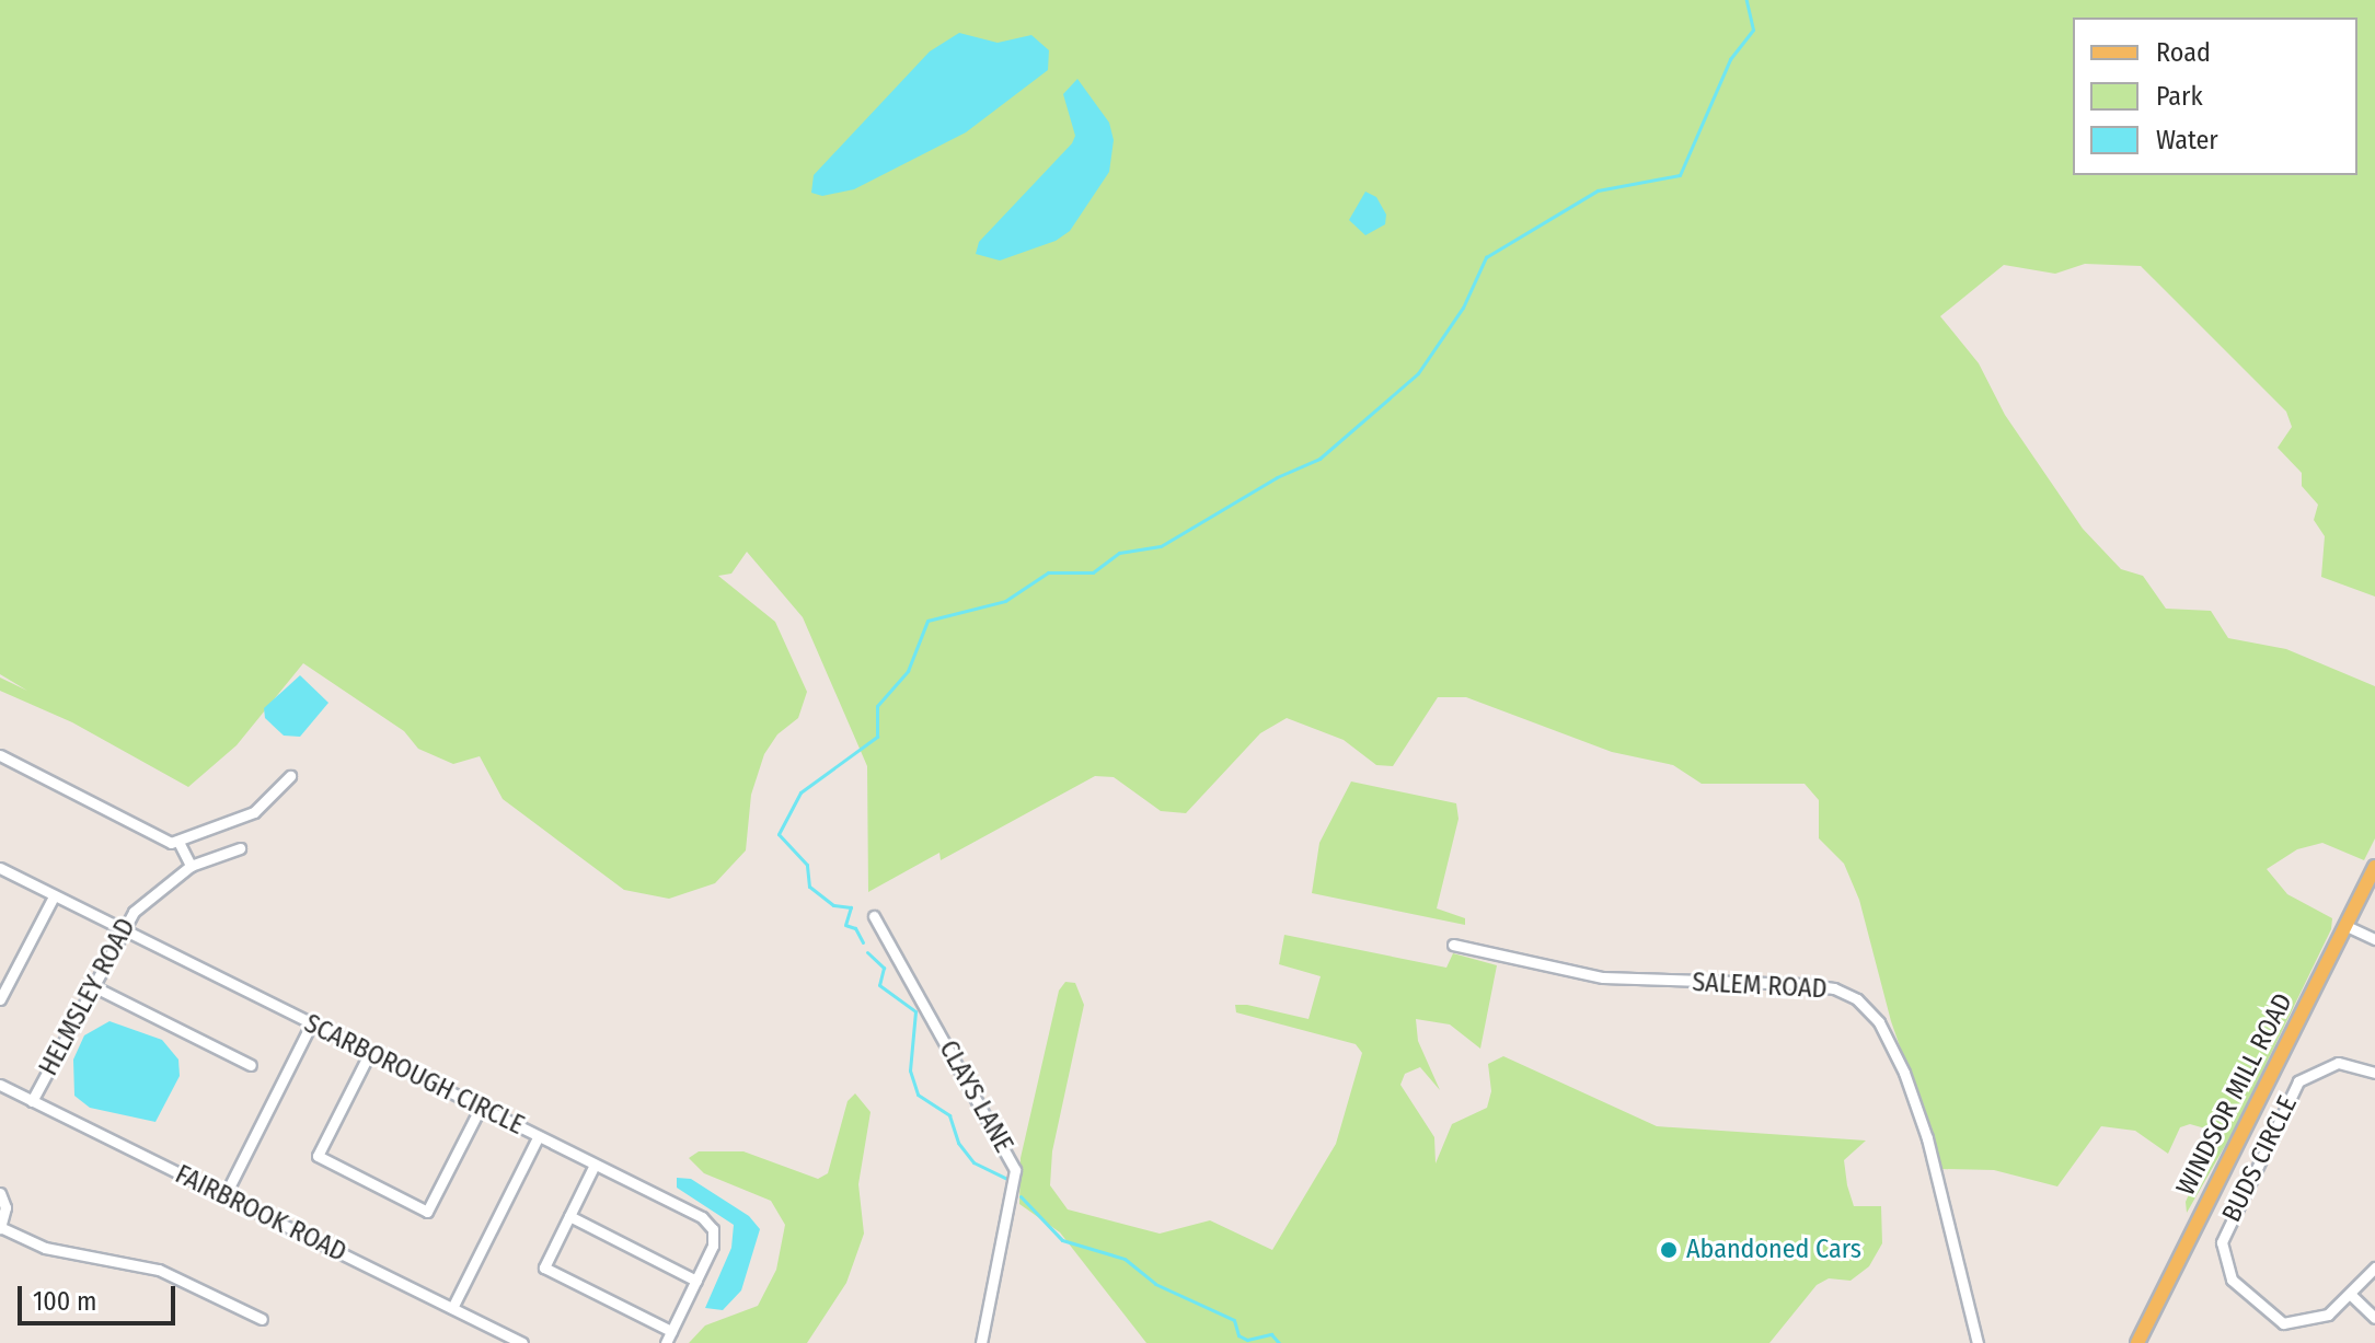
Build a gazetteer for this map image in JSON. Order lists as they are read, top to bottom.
{
  "streets": {
    "main road": ["WINDSOR MILL ROAD"],
    "street": [
      "SALEM ROAD",
      "HELMSLEY ROAD",
      "SCARBOROUGH CIRCLE",
      "CLAYS LANE",
      "BUDS CIRCLE",
      "FAIRBROOK ROAD"
    ]
  },
  "crossings": [
    ["HELMSLEY ROAD", "SCARBOROUGH CIRCLE"],
    ["HELMSLEY ROAD", "FAIRBROOK ROAD"]
  ],
  "places": ["Abandoned Cars"],
  "legend": ["Road", "Park", "Water"],
  "scale_bar": "100 m"
}
